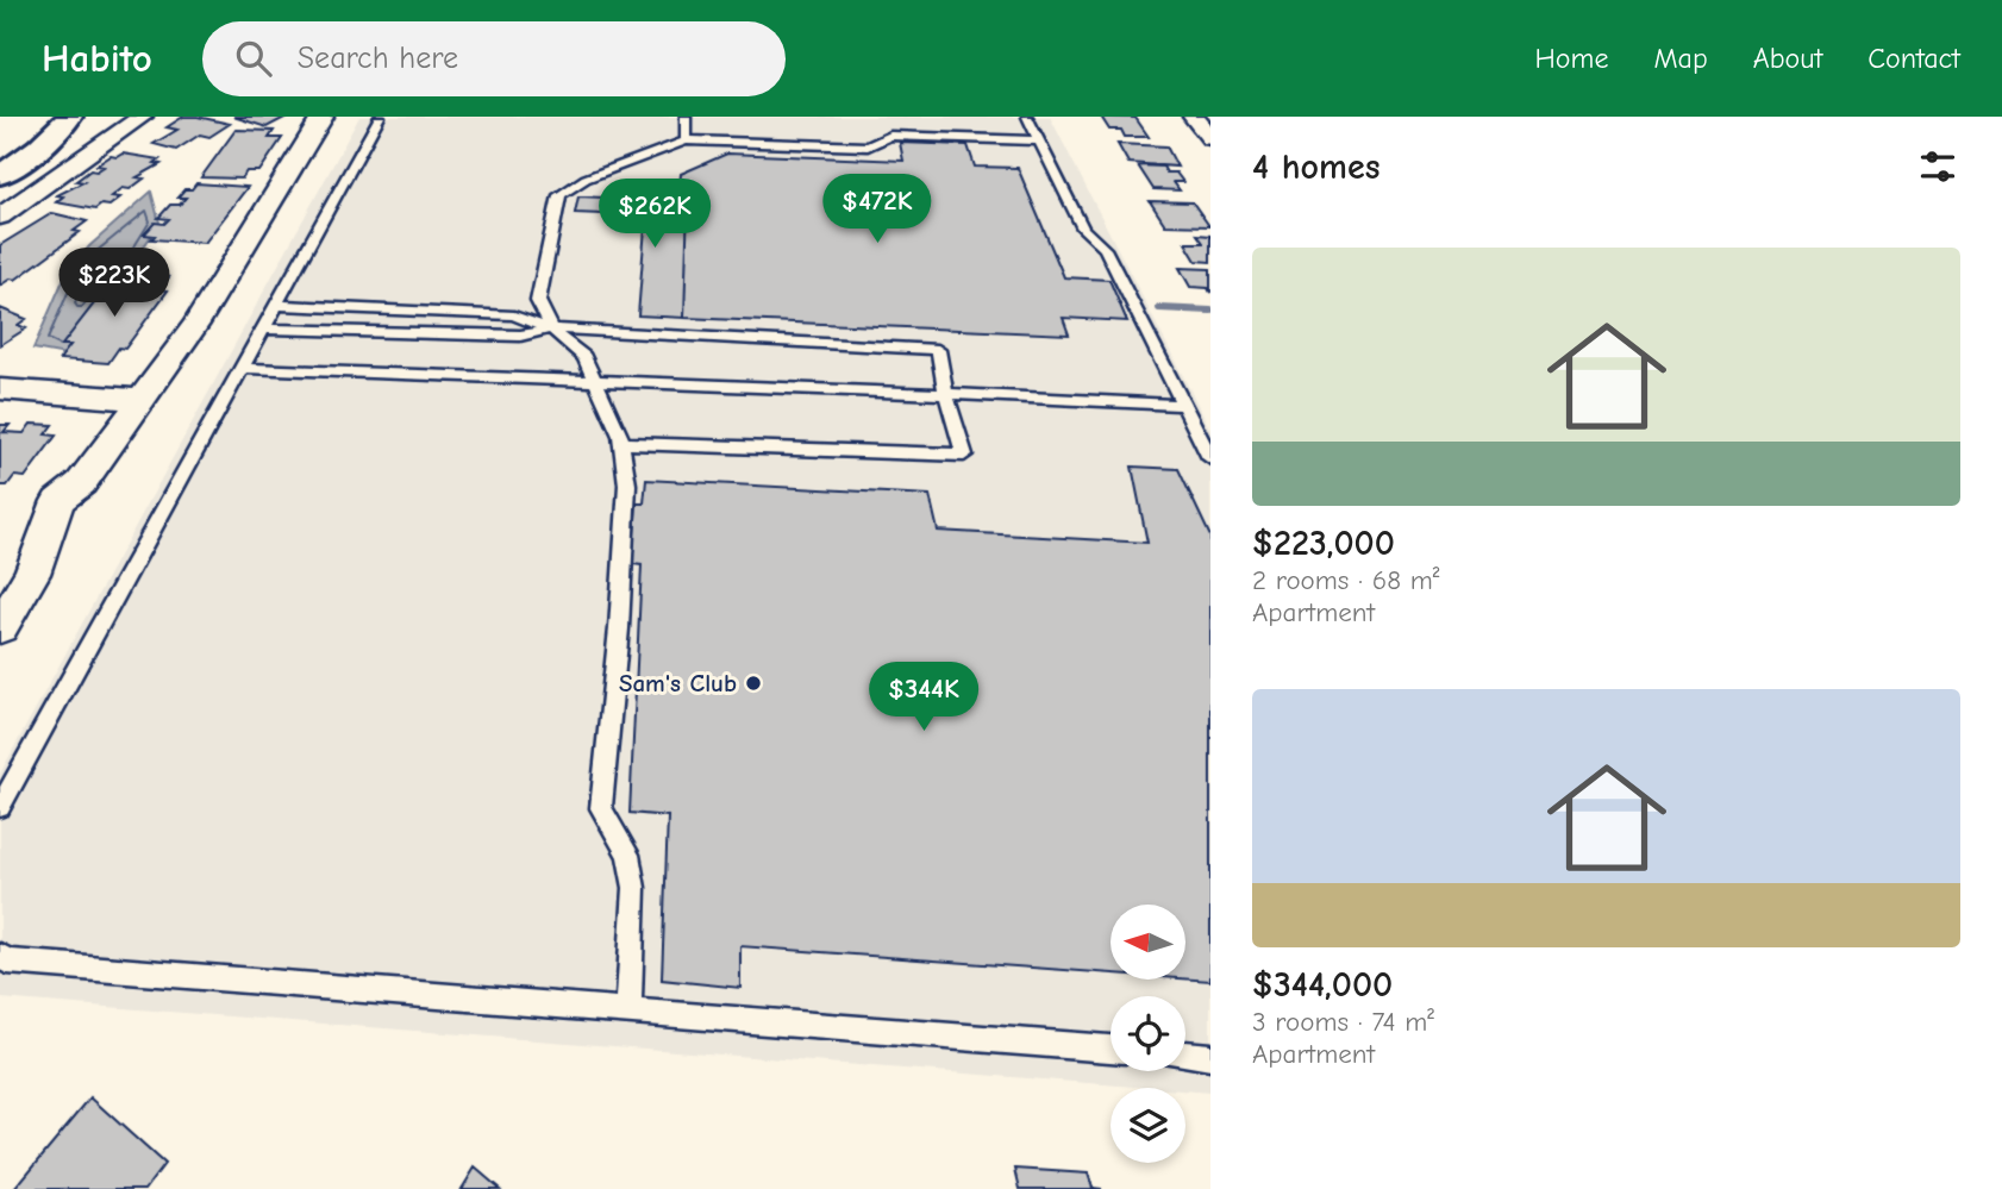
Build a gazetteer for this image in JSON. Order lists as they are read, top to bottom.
{
  "places": ["Sam's Club"],
  "north": "left",
  "page": {
    "header": "Habito",
    "search": "Search here",
    "nav": [
      "Home",
      "Map",
      "About",
      "Contact"
    ],
    "heading": "4 homes",
    "price": [
      "$472K",
      "$262K",
      "$223K",
      "$344K"
    ],
    "list": [
      {
        "name": "$223,000",
        "note": "2 rooms · 68 m² · Apartment"
      },
      {
        "name": "$344,000",
        "note": "3 rooms · 74 m² · Apartment"
      }
    ]
  }
}
